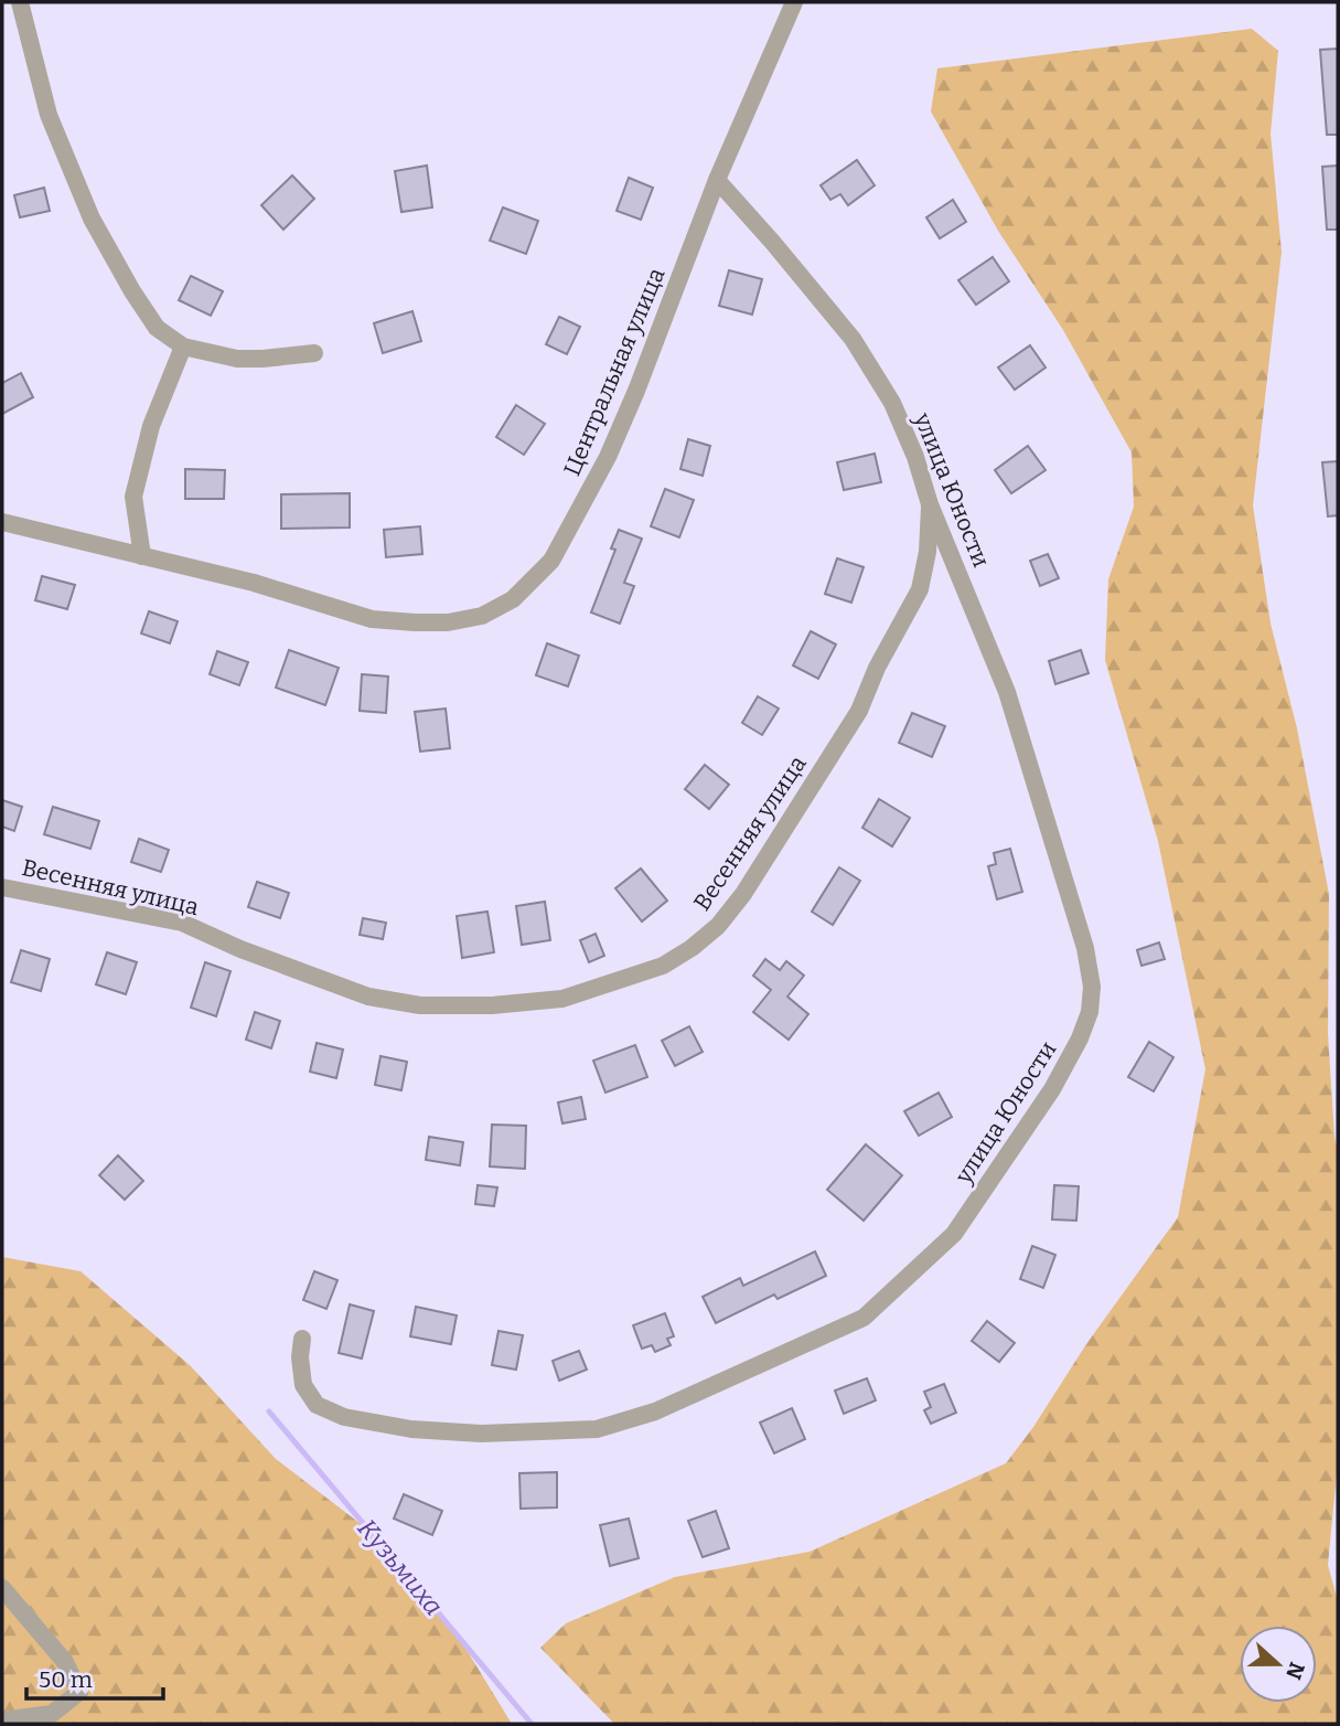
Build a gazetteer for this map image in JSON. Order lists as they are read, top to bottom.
{
  "streets": {
    "street": ["Центральная улица", "улица Юности", "Весенняя улица"]
  },
  "crossings": [
    ["Центральная улица", "улица Юности"],
    ["улица Юности", "Весенняя улица"]
  ],
  "water": ["Кузьмиха"],
  "scale_bar": "50 m",
  "north": "right"
}
